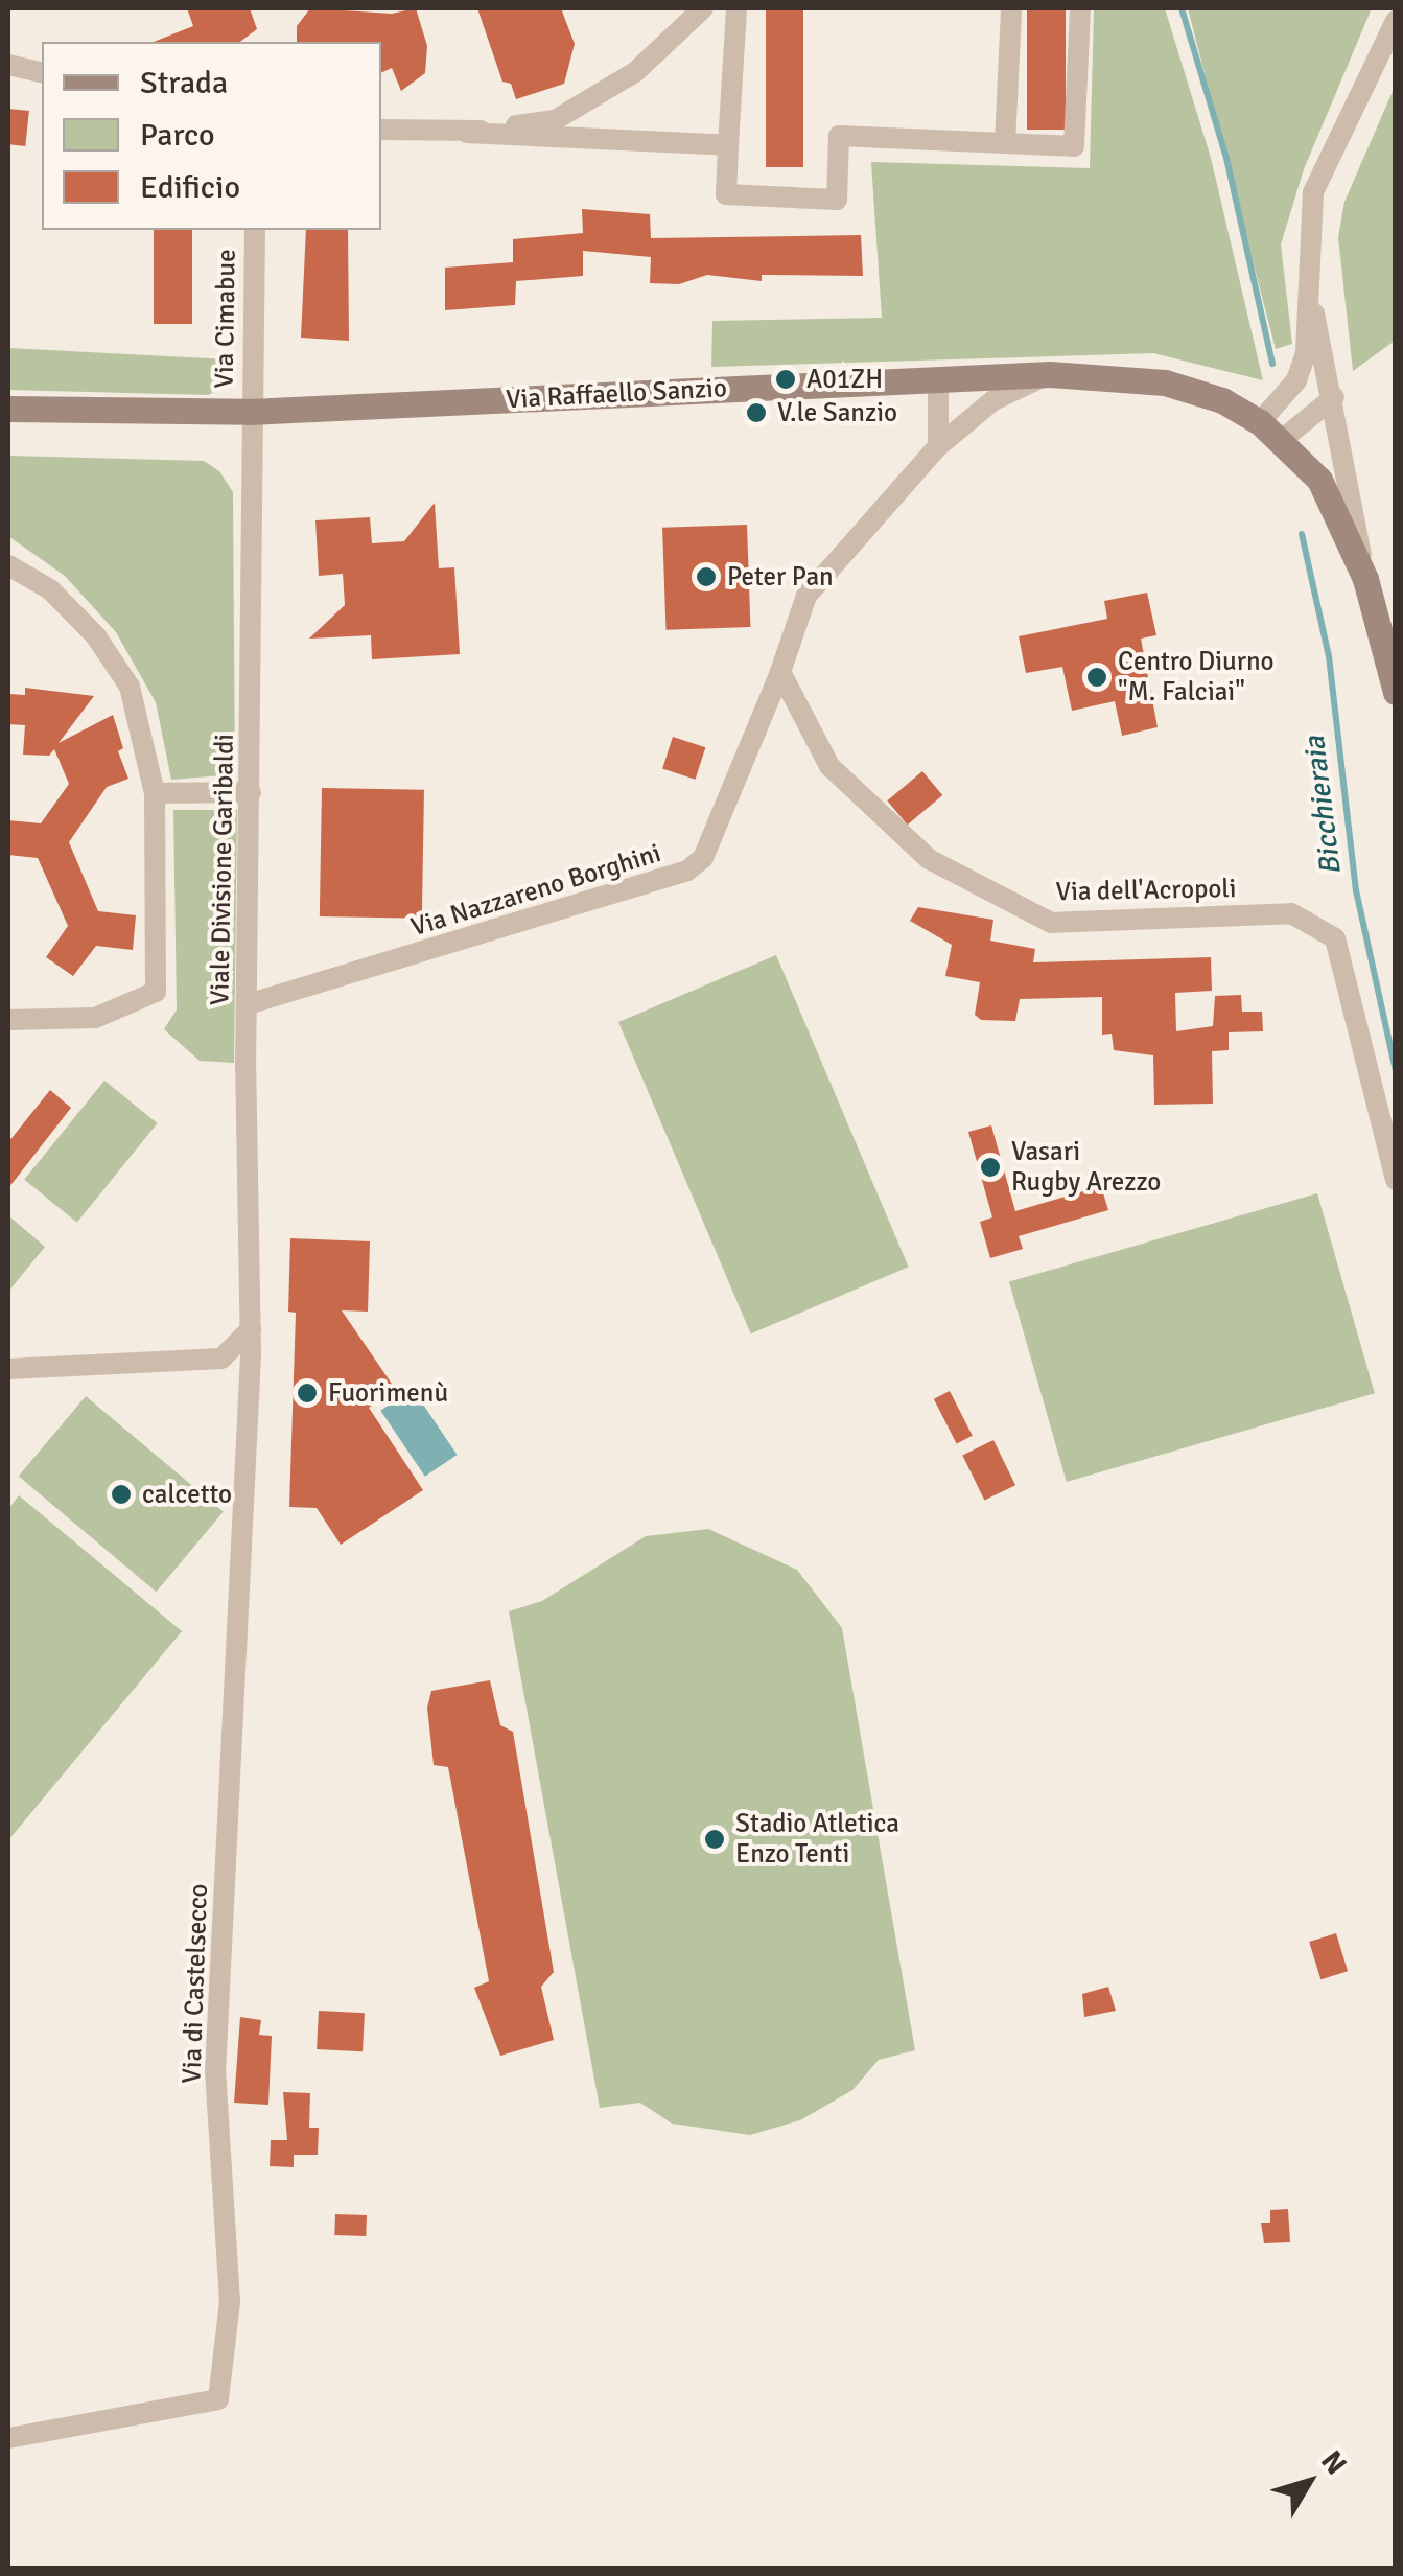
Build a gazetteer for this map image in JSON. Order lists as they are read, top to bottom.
{
  "streets": {
    "main road": ["Via Raffaello Sanzio"],
    "street": [
      "Via Cimabue",
      "Viale Divisione Garibaldi",
      "Via Nazzareno Borghini",
      "Via dell'Acropoli",
      "Via di Castelsecco"
    ]
  },
  "crossings": [
    ["Via Cimabue", "Via Raffaello Sanzio"],
    ["Via Cimabue", "Viale Divisione Garibaldi"],
    ["Via Raffaello Sanzio", "Viale Divisione Garibaldi"],
    ["Viale Divisione Garibaldi", "Via Nazzareno Borghini"],
    ["Viale Divisione Garibaldi", "Via di Castelsecco"],
    ["Via Nazzareno Borghini", "Via dell'Acropoli"]
  ],
  "water": ["Bicchieraia"],
  "places": [
    "A01ZH",
    "V.le Sanzio",
    "Peter Pan",
    "Centro Diurno \"M. Falciai\"",
    "Vasari Rugby Arezzo",
    "Fuorimenù",
    "calcetto",
    "Stadio Atletica Enzo Tenti"
  ],
  "legend": ["Strada", "Parco", "Edificio"],
  "north": "top right"
}
